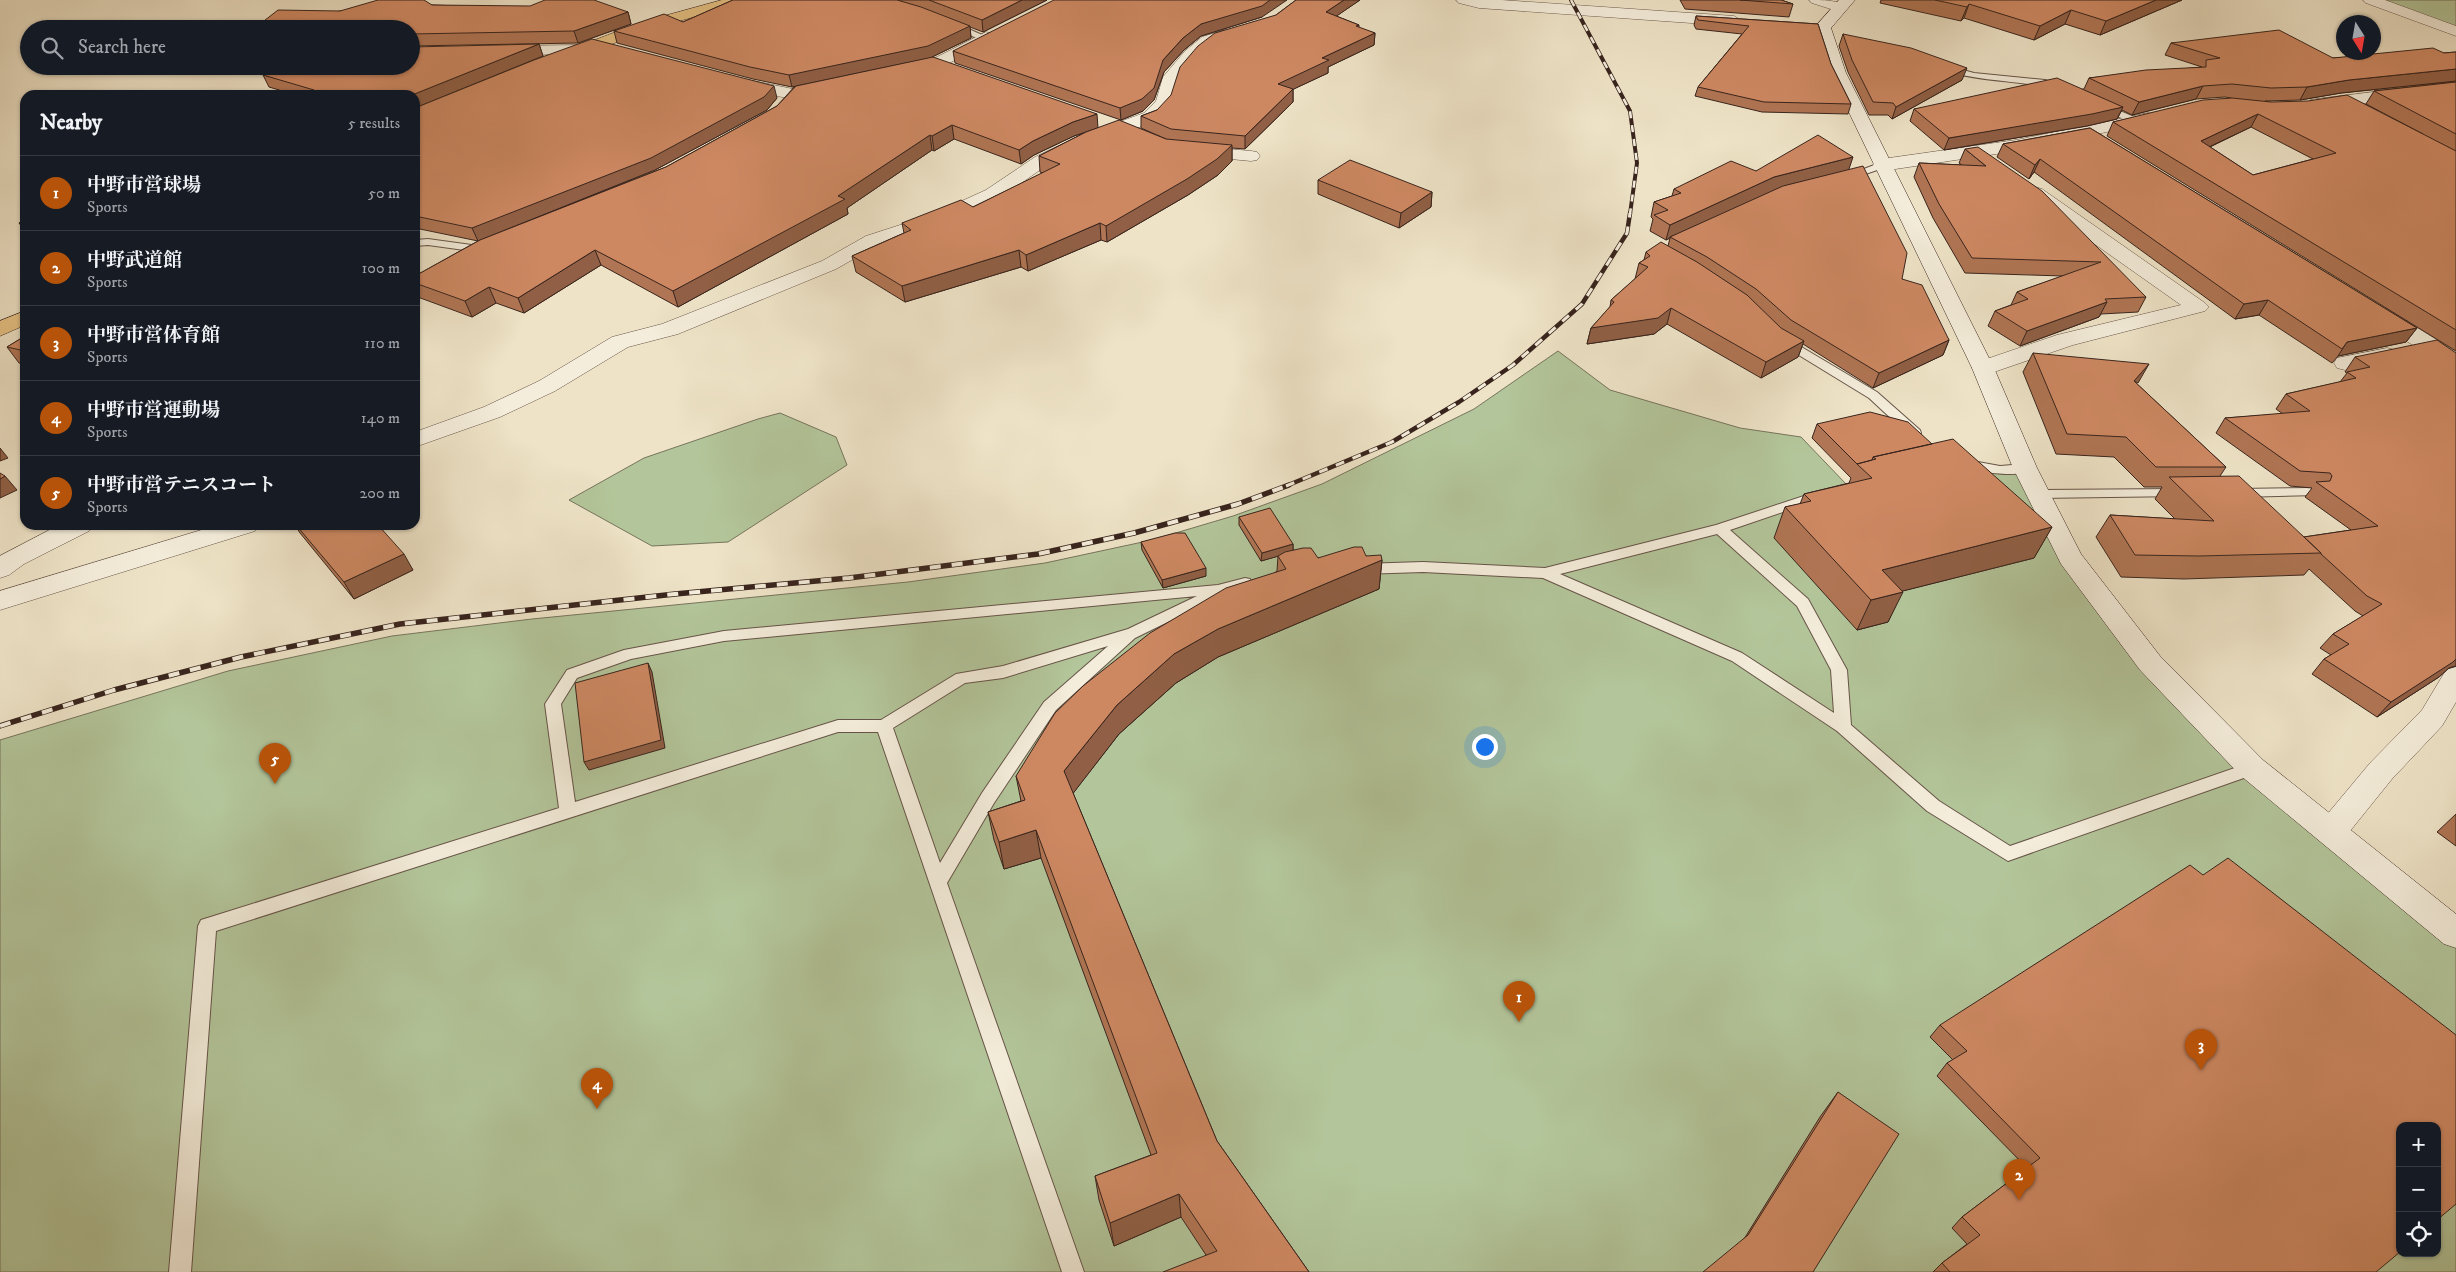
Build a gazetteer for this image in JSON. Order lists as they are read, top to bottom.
{
  "north": "bottom",
  "page": {
    "search": "Search here",
    "heading": ["Nearby", "5 results"],
    "list": [
      {
        "mark": "1",
        "name": "中野市営球場",
        "note": "Sports",
        "value": "50 m"
      },
      {
        "mark": "2",
        "name": "中野武道館",
        "note": "Sports",
        "value": "100 m"
      },
      {
        "mark": "3",
        "name": "中野市営体育館",
        "note": "Sports",
        "value": "110 m"
      },
      {
        "mark": "4",
        "name": "中野市営運動場",
        "note": "Sports",
        "value": "140 m"
      },
      {
        "mark": "5",
        "name": "中野市営テニスコート",
        "note": "Sports",
        "value": "200 m"
      }
    ],
    "pins": [
      "5",
      "1",
      "3",
      "4",
      "2"
    ],
    "map_buttons": ["+", "−"]
  }
}
